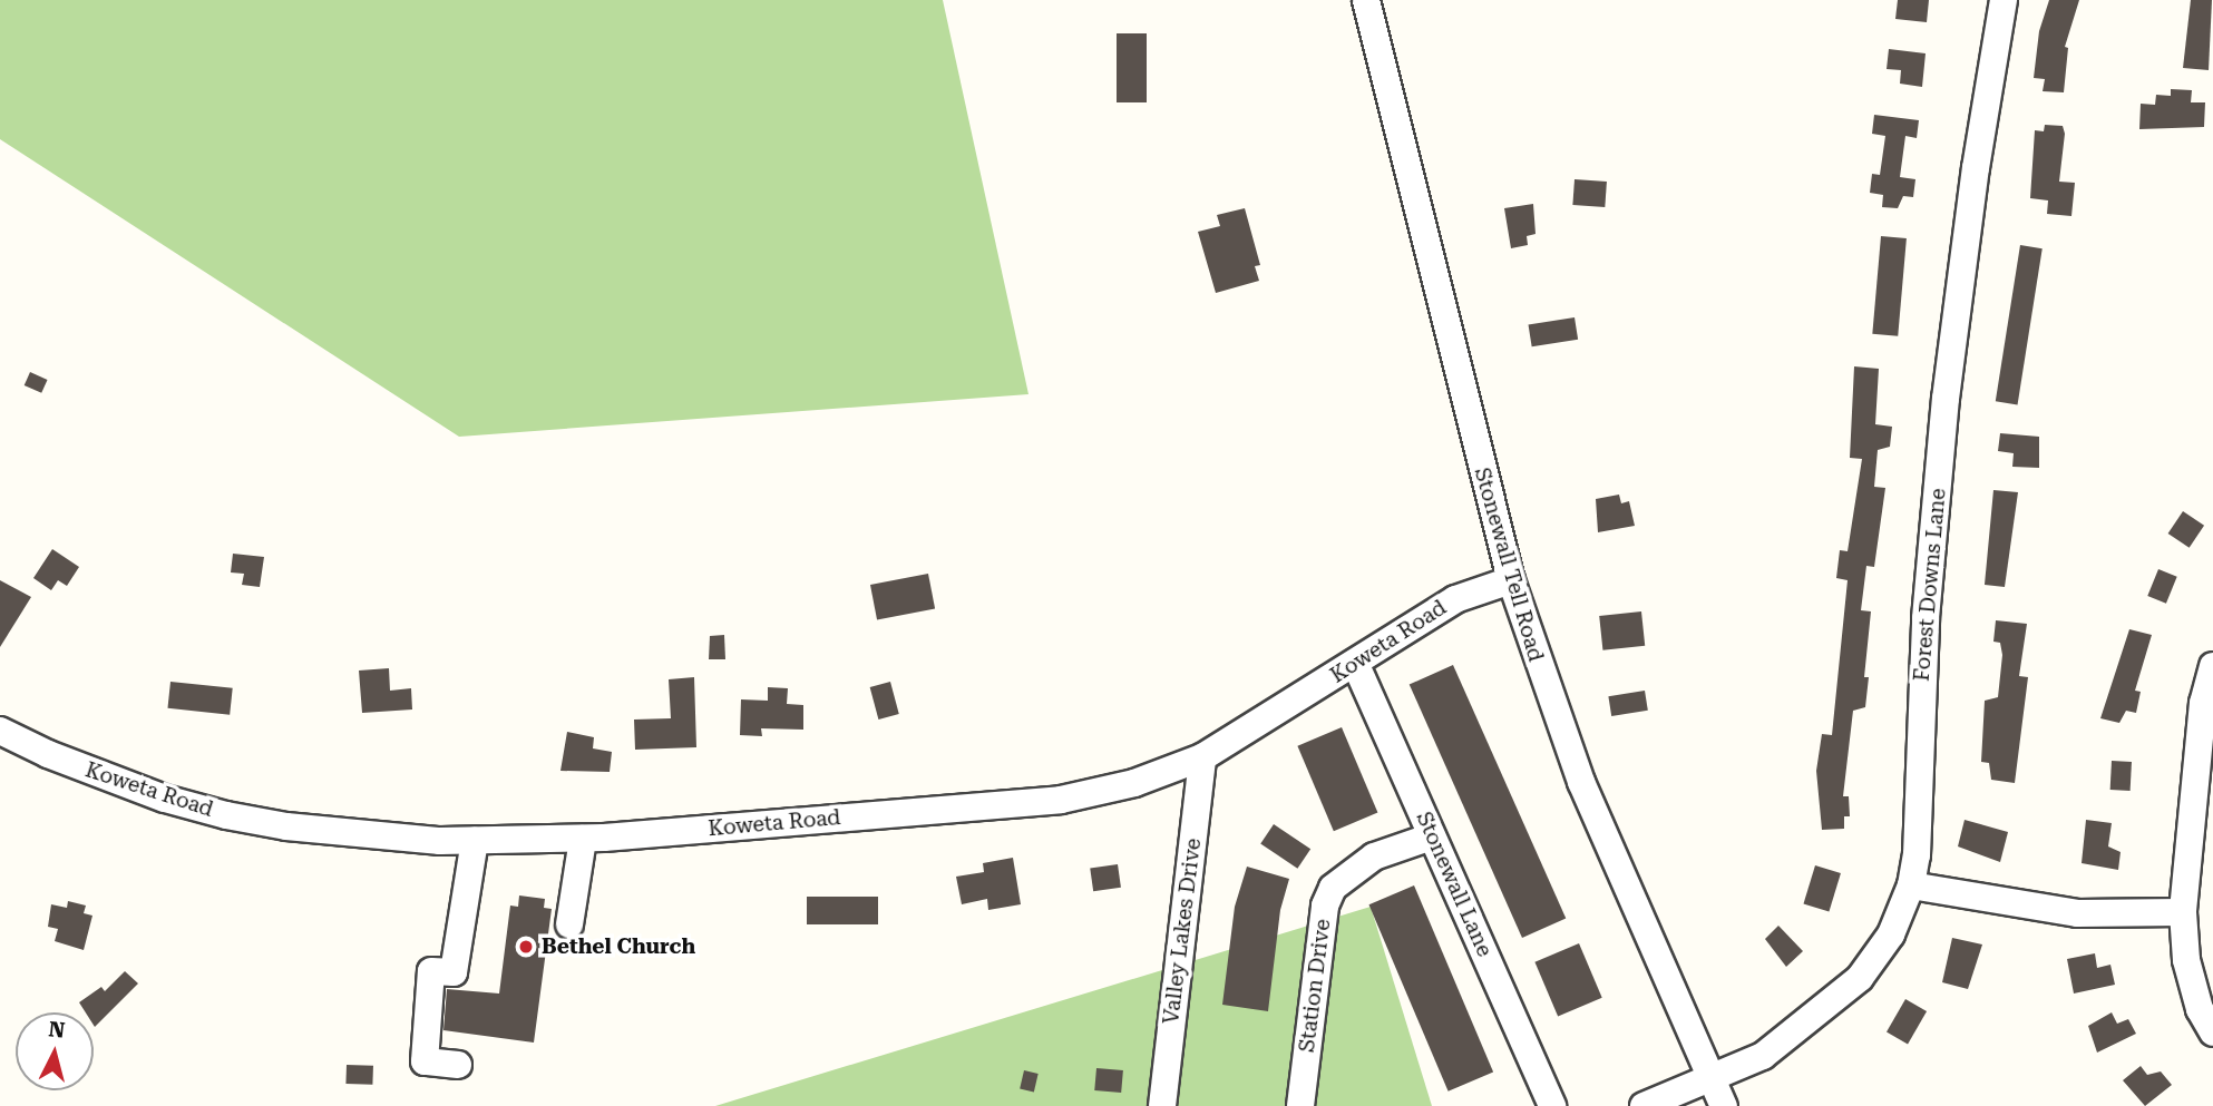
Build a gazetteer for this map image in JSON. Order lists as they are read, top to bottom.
{
  "streets": {
    "street": [
      "Stonewall Tell Road",
      "Forest Downs Lane",
      "Koweta Road",
      "Stonewall Lane",
      "Valley Lakes Drive",
      "Station Drive"
    ]
  },
  "crossings": [
    ["Stonewall Tell Road", "Forest Downs Lane"],
    ["Stonewall Tell Road", "Koweta Road"],
    ["Koweta Road", "Stonewall Lane"],
    ["Koweta Road", "Valley Lakes Drive"],
    ["Stonewall Lane", "Station Drive"]
  ],
  "places": ["Bethel Church"],
  "north": "top"
}
